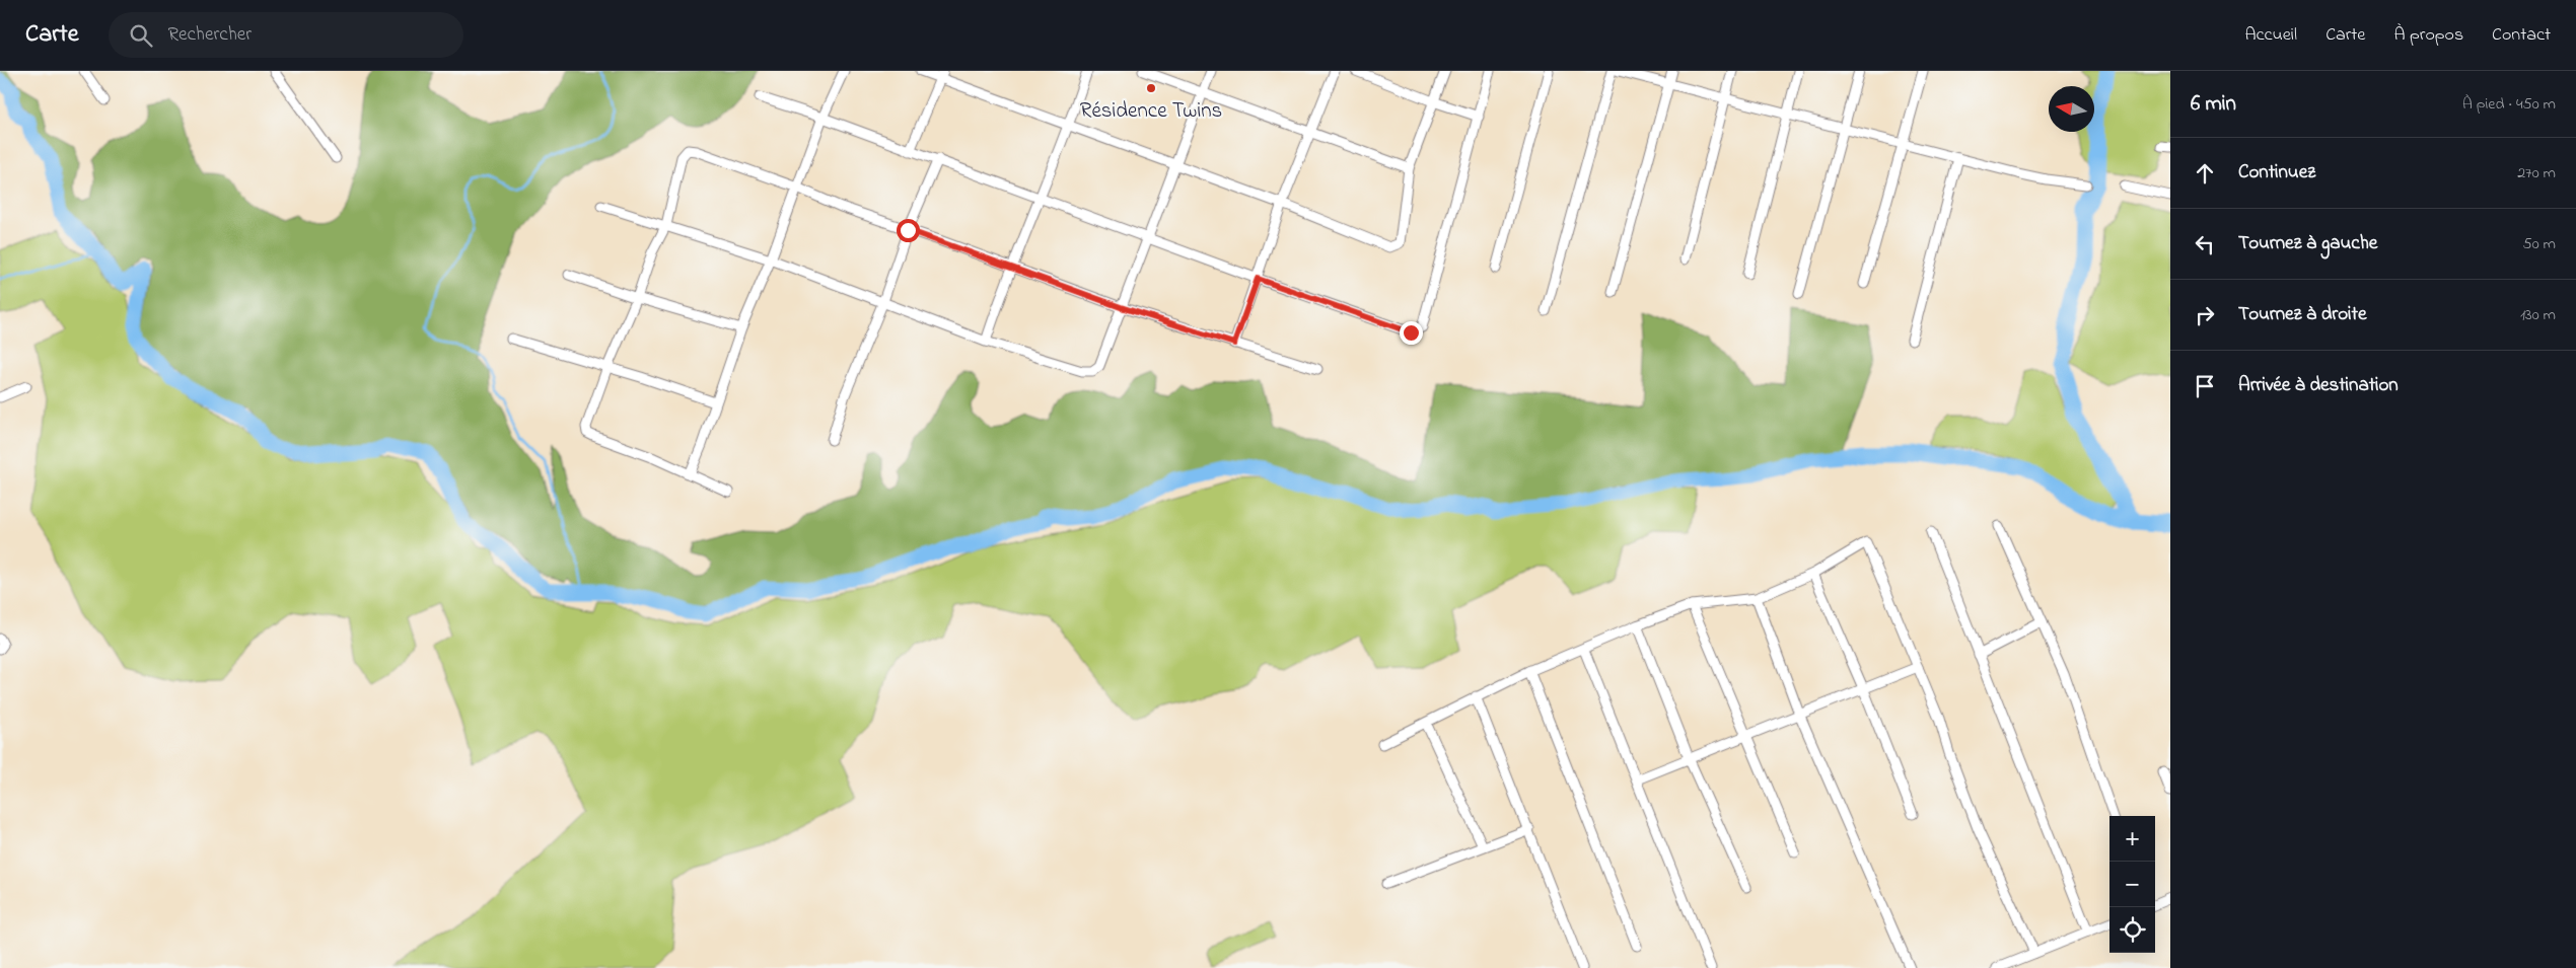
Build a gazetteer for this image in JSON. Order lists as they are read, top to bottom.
{
  "places": ["Résidence Twins"],
  "north": "left",
  "page": {
    "header": "Carte",
    "search": "Rechercher",
    "nav": [
      "Accueil",
      "Carte",
      "À propos",
      "Contact"
    ],
    "heading": ["6 min", "À pied · 450 m"],
    "list": [
      ["Continuez", "270 m"],
      ["Tournez à gauche", "50 m"],
      ["Tournez à droite", "130 m"],
      "Arrivée à destination"
    ],
    "map_buttons": ["+", "−"]
  }
}
